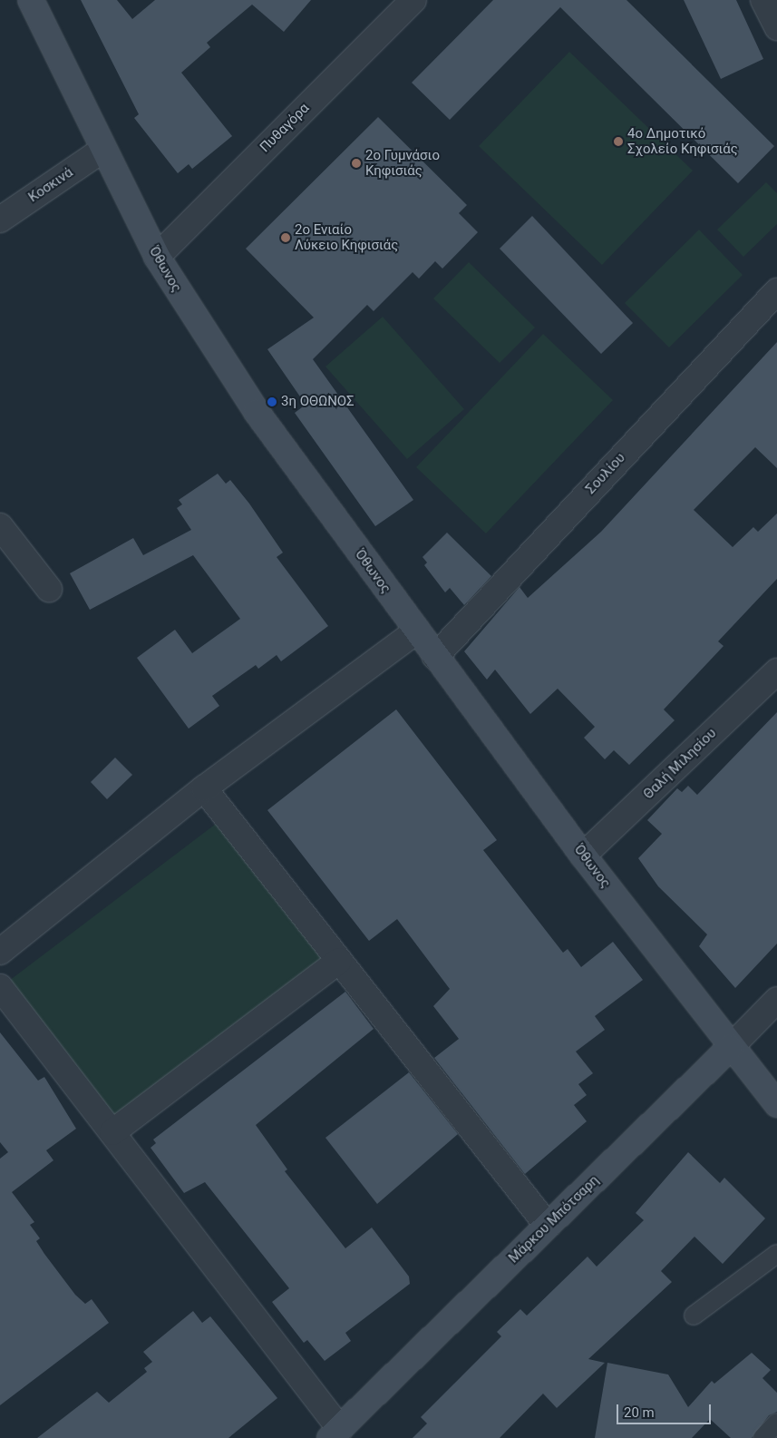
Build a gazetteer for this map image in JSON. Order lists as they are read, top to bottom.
{
  "streets": {
    "street": [
      "Πυθαγόρα",
      "Κοσκινά",
      "Όθωνος",
      "Σουλίου",
      "Θαλή Μιλησίου",
      "Μάρκου Μπότσαρη"
    ]
  },
  "crossings": [
    ["Πυθαγόρα", "Όθωνος"],
    ["Κοσκινά", "Όθωνος"],
    ["Όθωνος", "Σουλίου"],
    ["Όθωνος", "Θαλή Μιλησίου"],
    ["Όθωνος", "Μάρκου Μπότσαρη"]
  ],
  "places": [
    "4ο Δημοτικό Σχολείο Κηφισιάς",
    "2ο Γυμνάσιο Κηφισιάς",
    "2ο Ενιαίο Λύκειο Κηφισιάς",
    "3η ΟΘΩΝΟΣ"
  ],
  "scale_bar": "20 m"
}
